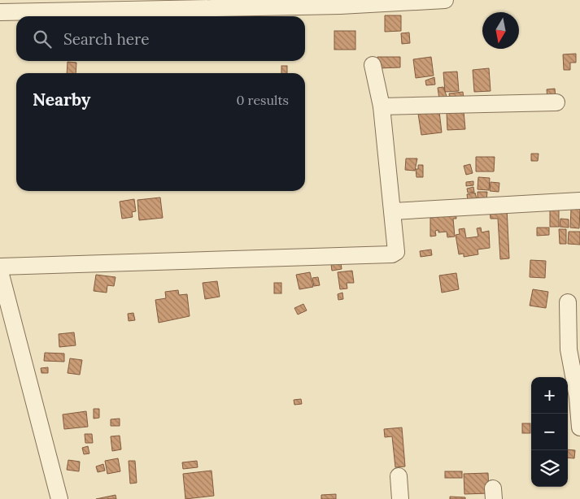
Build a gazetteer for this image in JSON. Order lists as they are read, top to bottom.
{
  "north": "bottom",
  "page": {
    "search": "Search here",
    "heading": ["Nearby", "0 results"],
    "map_buttons": ["+", "−"]
  }
}
